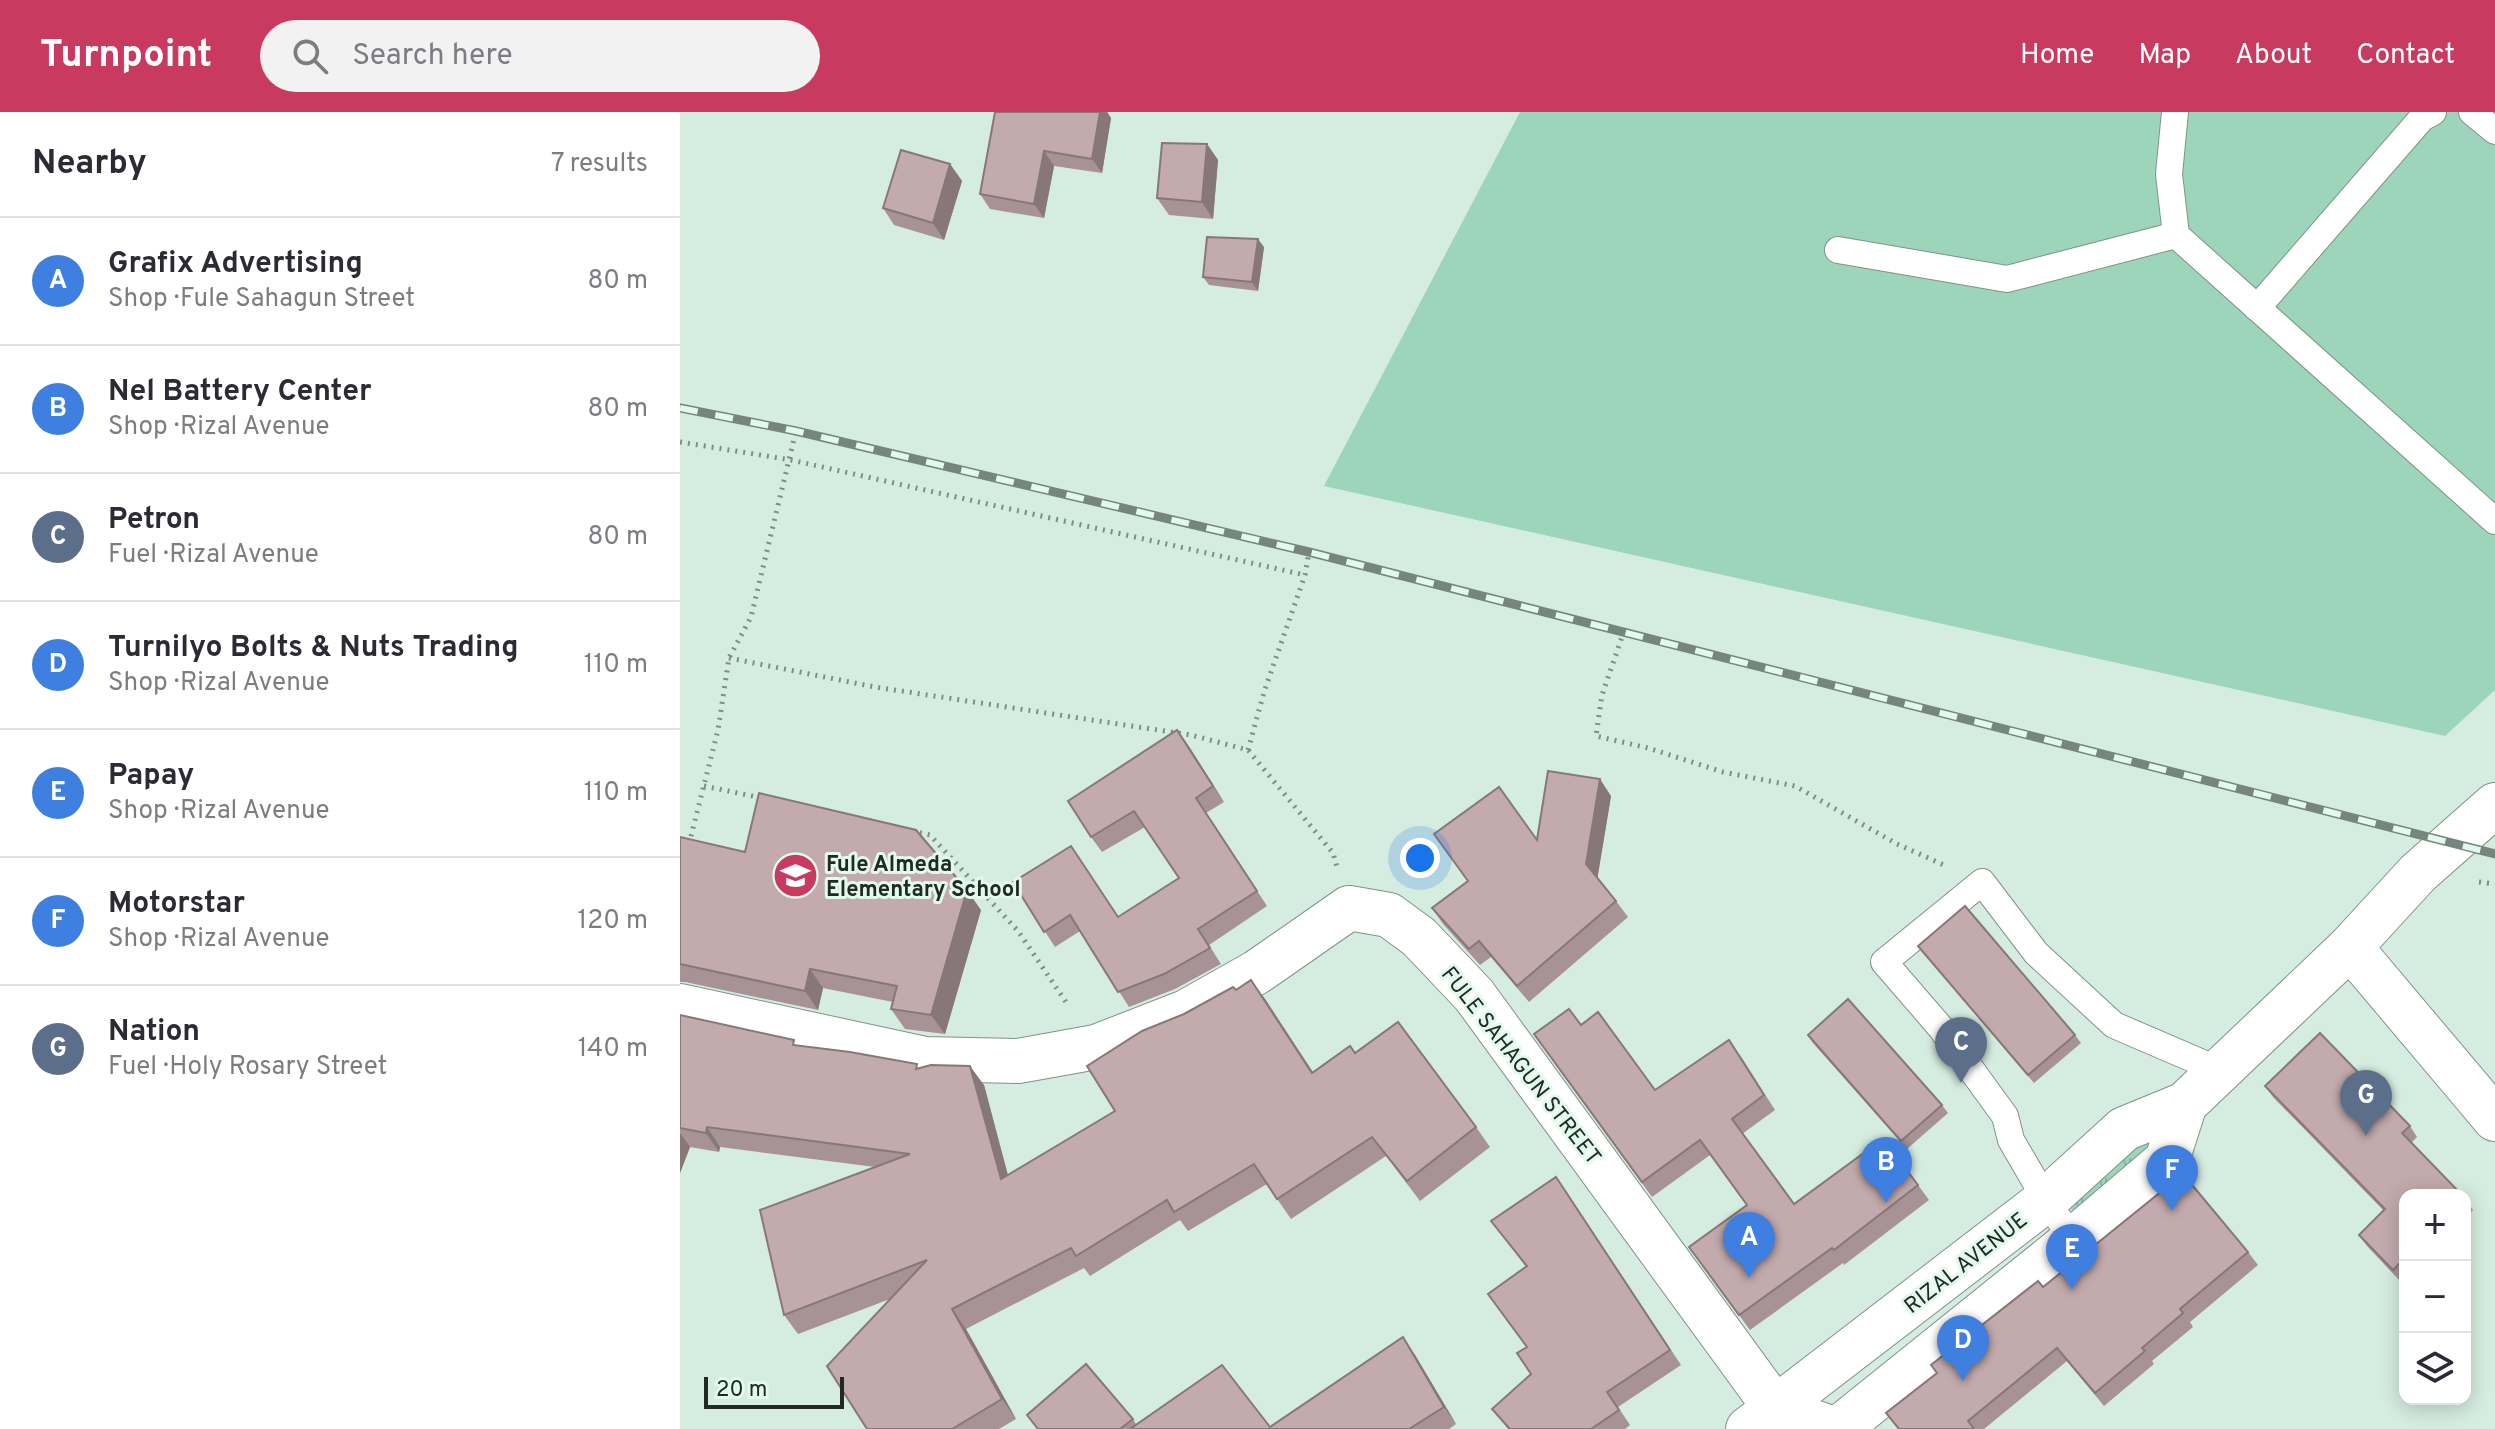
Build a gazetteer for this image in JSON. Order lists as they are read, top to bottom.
{
  "streets": {
    "street": ["FULE SAHAGUN STREET", "RIZAL AVENUE"]
  },
  "crossings": [
    ["FULE SAHAGUN STREET", "RIZAL AVENUE"]
  ],
  "places": {
    "school or university": ["Fule Almeda Elementary School"]
  },
  "scale_bar": "20 m",
  "page": {
    "header": "Turnpoint",
    "search": "Search here",
    "nav": [
      "Home",
      "Map",
      "About",
      "Contact"
    ],
    "heading": ["Nearby", "7 results"],
    "list": [
      {
        "mark": "A",
        "name": "Grafix Advertising",
        "note": "Shop · Fule Sahagun Street",
        "value": "80 m"
      },
      {
        "mark": "B",
        "name": "Nel Battery Center",
        "note": "Shop · Rizal Avenue",
        "value": "80 m"
      },
      {
        "mark": "C",
        "name": "Petron",
        "note": "Fuel · Rizal Avenue",
        "value": "80 m"
      },
      {
        "mark": "D",
        "name": "Turnilyo Bolts & Nuts Trading",
        "note": "Shop · Rizal Avenue",
        "value": "110 m"
      },
      {
        "mark": "E",
        "name": "Papay",
        "note": "Shop · Rizal Avenue",
        "value": "110 m"
      },
      {
        "mark": "F",
        "name": "Motorstar",
        "note": "Shop · Rizal Avenue",
        "value": "120 m"
      },
      {
        "mark": "G",
        "name": "Nation",
        "note": "Fuel · Holy Rosary Street",
        "value": "140 m"
      }
    ],
    "pins": [
      "C",
      "G",
      "B",
      "F",
      "A",
      "E",
      "D"
    ],
    "map_buttons": ["+", "−"],
    "scale": "20 m"
  }
}
